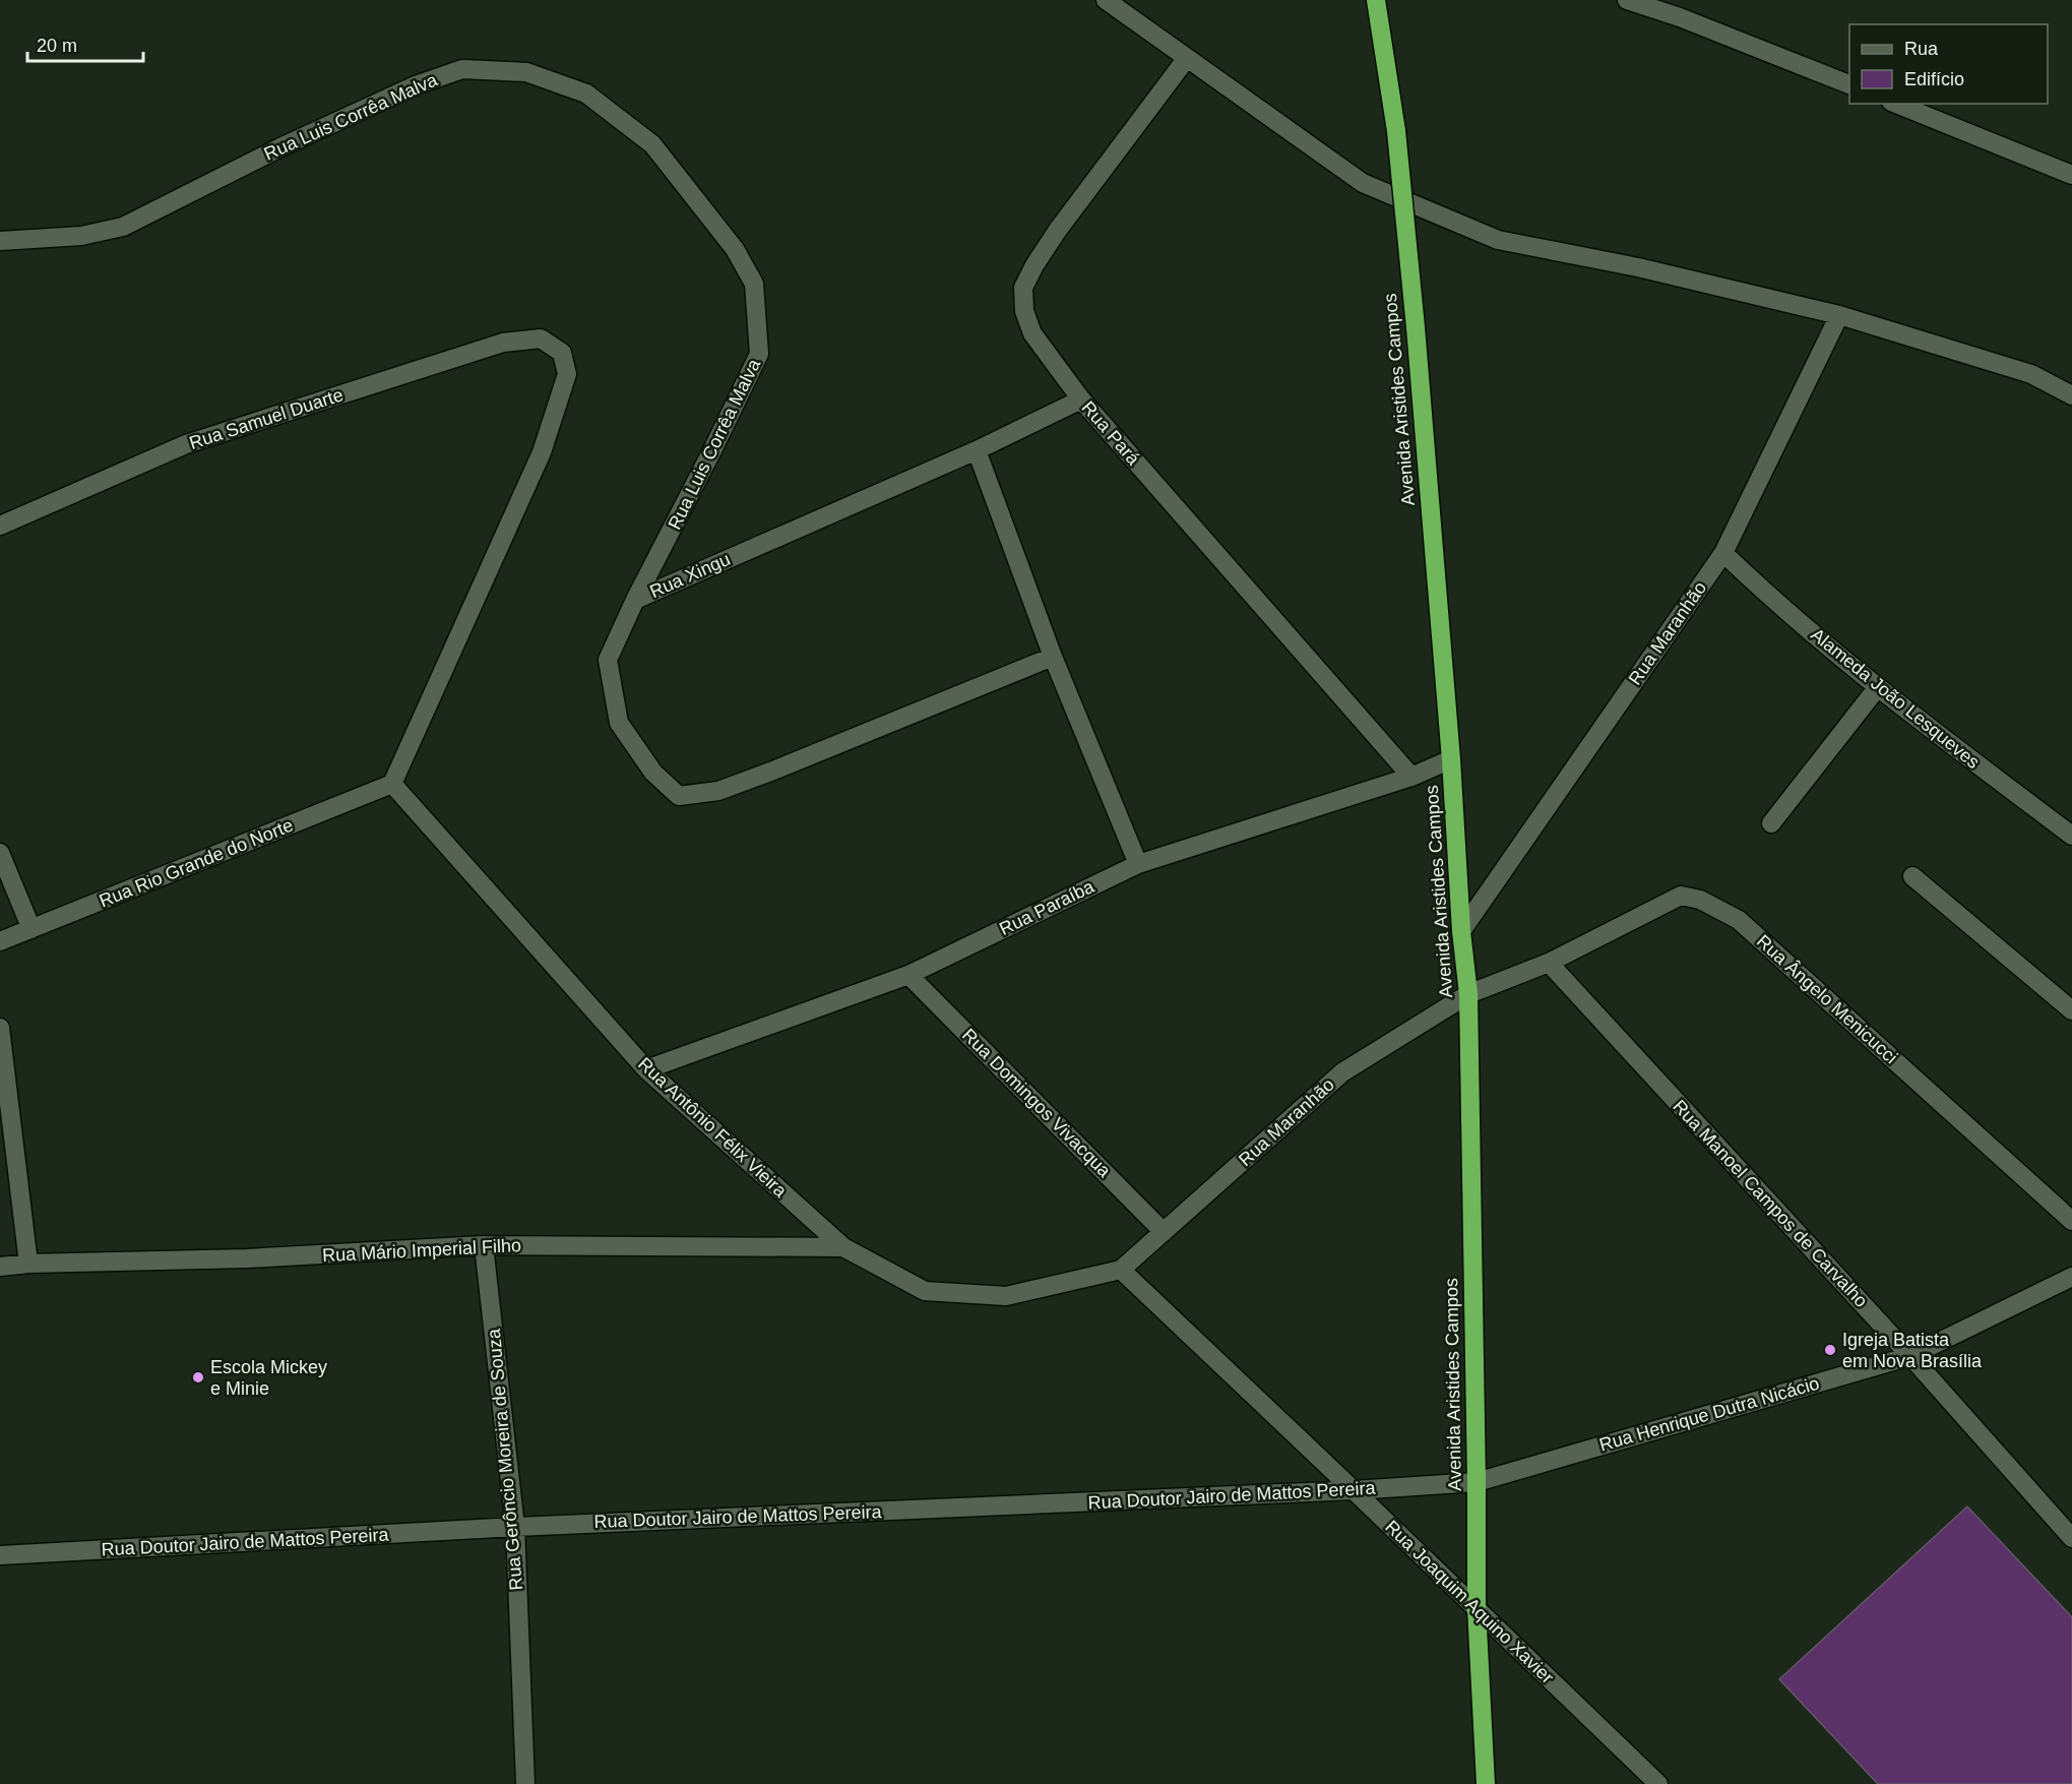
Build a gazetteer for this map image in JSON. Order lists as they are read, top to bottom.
{
  "streets": {
    "highway": ["Avenida Aristides Campos"],
    "street": [
      "Rua Luis Corrêa Malva",
      "Rua Samuel Duarte",
      "Rua Pará",
      "Rua Xingu",
      "Rua Maranhão",
      "Alameda João Lesqueves",
      "Rua Rio Grande do Norte",
      "Rua Paraíba",
      "Rua Ângelo Menicucci",
      "Rua Domingos Vivacqua",
      "Rua Antônio Félix Vieira",
      "Rua Manoel Campos de Carvalho",
      "Rua Mário Imperial Filho",
      "Rua Henrique Dutra Nicácio",
      "Rua Gerôncio Moreira de Souza",
      "Rua Doutor Jairo de Mattos Pereira",
      "Rua Joaquim Aquino Xavier"
    ]
  },
  "crossings": [
    ["Rua Luis Corrêa Malva", "Rua Xingu"],
    ["Avenida Aristides Campos", "Rua Maranhão"],
    ["Avenida Aristides Campos", "Rua Paraíba"],
    ["Avenida Aristides Campos", "Rua Henrique Dutra Nicácio"],
    ["Avenida Aristides Campos", "Rua Doutor Jairo de Mattos Pereira"],
    ["Avenida Aristides Campos", "Rua Joaquim Aquino Xavier"],
    ["Rua Samuel Duarte", "Rua Rio Grande do Norte"],
    ["Rua Samuel Duarte", "Rua Antônio Félix Vieira"],
    ["Rua Pará", "Rua Xingu"],
    ["Rua Pará", "Rua Paraíba"],
    ["Rua Maranhão", "Alameda João Lesqueves"],
    ["Rua Maranhão", "Rua Domingos Vivacqua"],
    ["Rua Maranhão", "Rua Antônio Félix Vieira"],
    ["Rua Maranhão", "Rua Joaquim Aquino Xavier"],
    ["Rua Rio Grande do Norte", "Rua Antônio Félix Vieira"],
    ["Rua Paraíba", "Rua Domingos Vivacqua"],
    ["Rua Paraíba", "Rua Antônio Félix Vieira"],
    ["Rua Ângelo Menicucci", "Rua Manoel Campos de Carvalho"],
    ["Rua Antônio Félix Vieira", "Rua Mário Imperial Filho"],
    ["Rua Antônio Félix Vieira", "Rua Joaquim Aquino Xavier"],
    ["Rua Manoel Campos de Carvalho", "Rua Henrique Dutra Nicácio"],
    ["Rua Mário Imperial Filho", "Rua Gerôncio Moreira de Souza"],
    ["Rua Henrique Dutra Nicácio", "Rua Doutor Jairo de Mattos Pereira"],
    ["Rua Gerôncio Moreira de Souza", "Rua Doutor Jairo de Mattos Pereira"],
    ["Rua Doutor Jairo de Mattos Pereira", "Rua Joaquim Aquino Xavier"]
  ],
  "places": ["Igreja Batista em Nova Brasília", "Escola Mickey e Minie"],
  "legend": ["Rua", "Edifício"],
  "scale_bar": "20 m"
}
